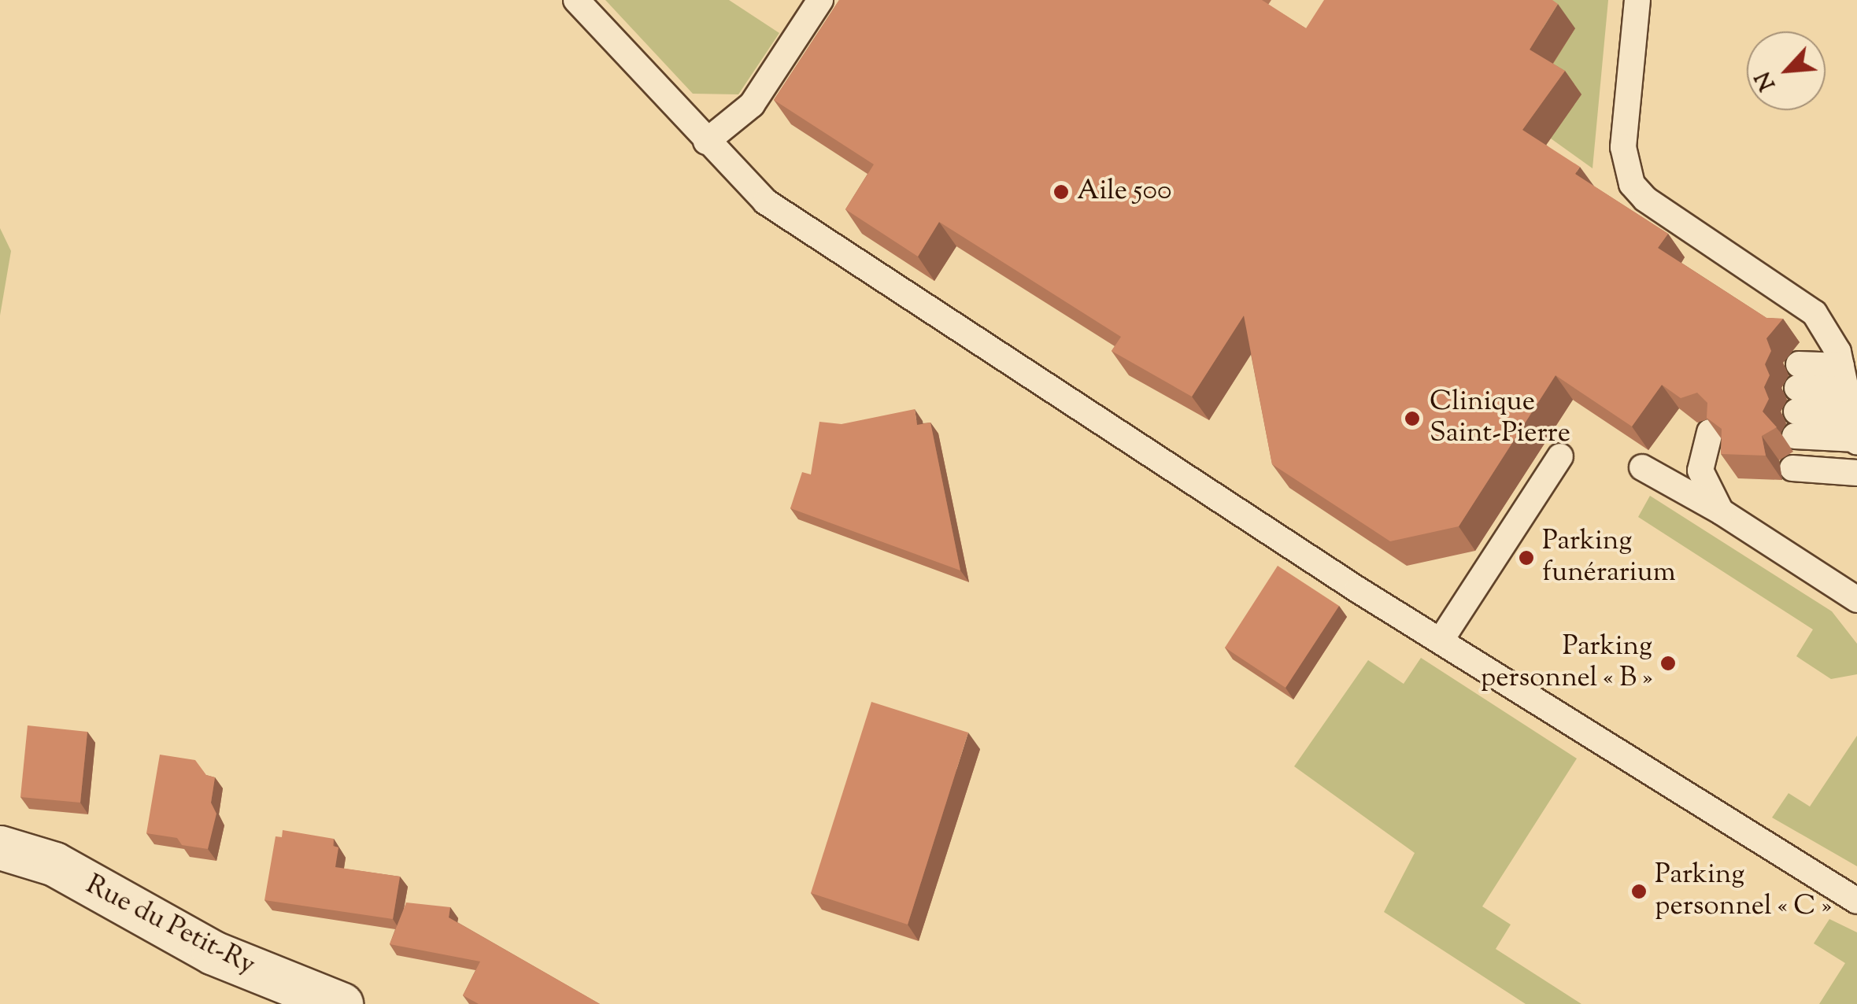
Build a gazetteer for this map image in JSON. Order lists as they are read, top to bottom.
{
  "streets": {
    "street": ["Rue du Petit-Ry"]
  },
  "places": [
    "Aile 500",
    "Clinique Saint-Pierre",
    "Parking funérarium",
    "Parking personnel « B »",
    "Parking personnel « C »"
  ],
  "north": "bottom left"
}
